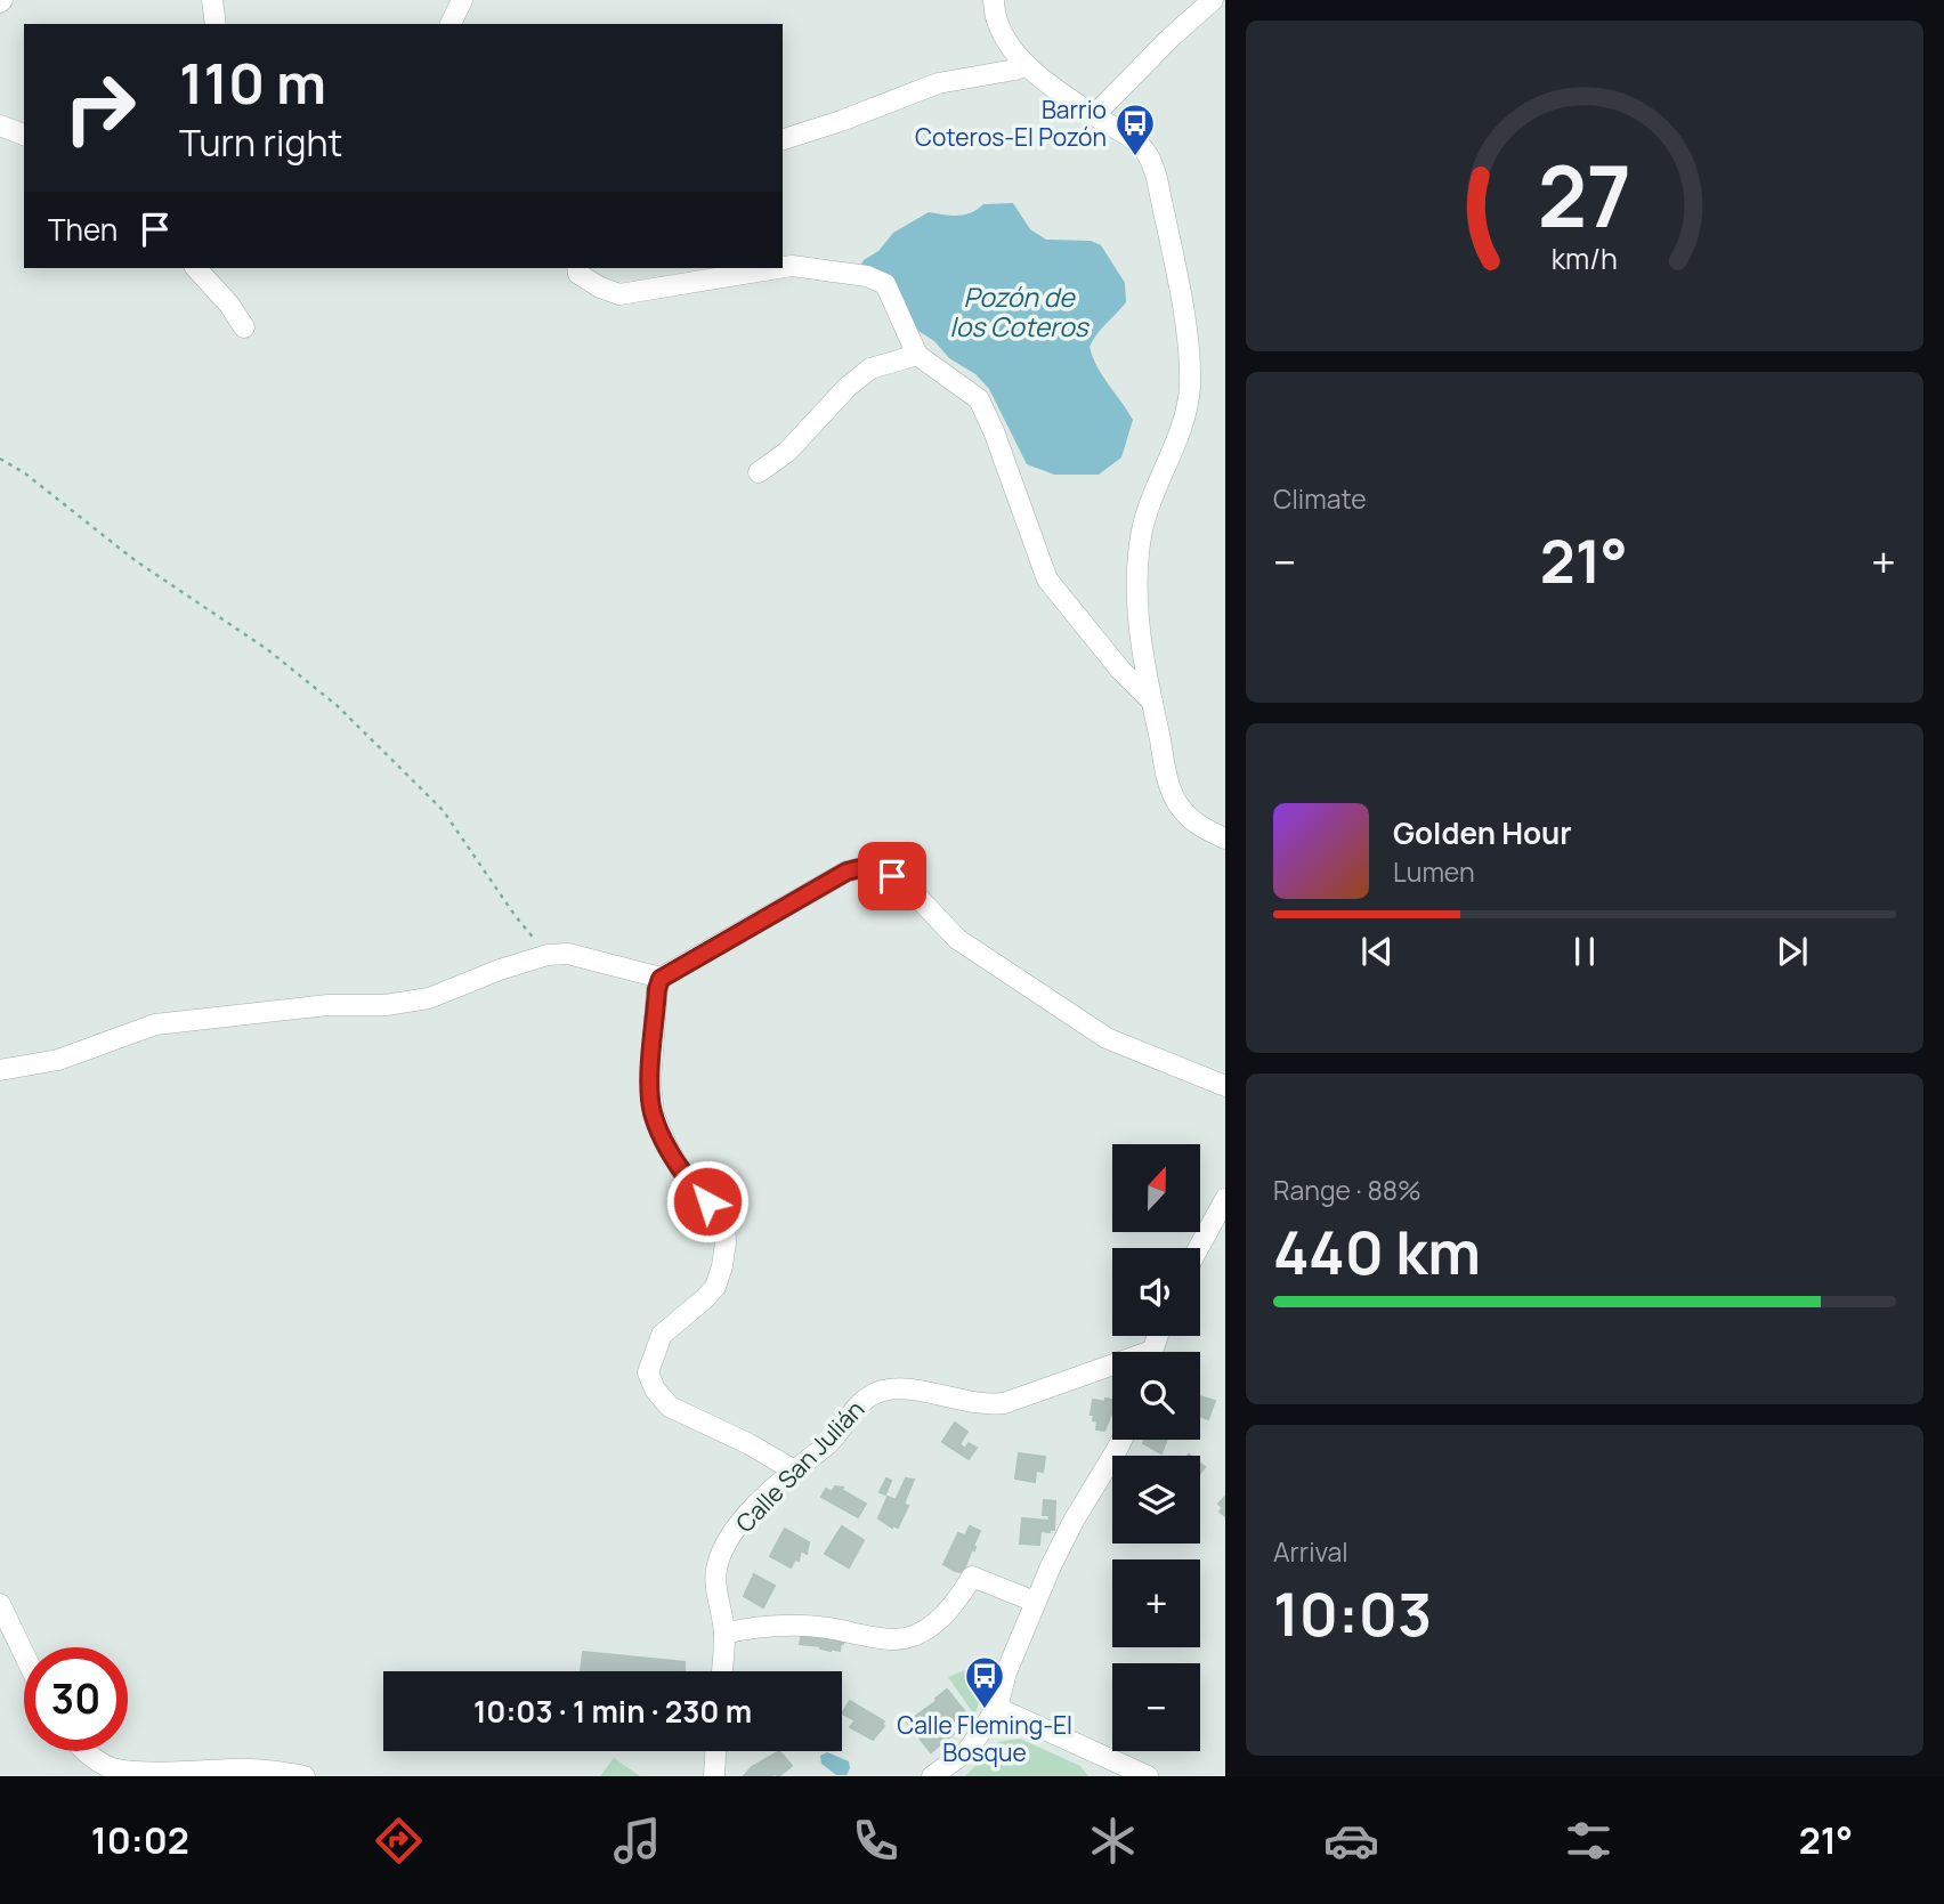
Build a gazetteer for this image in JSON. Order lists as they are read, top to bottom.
{
  "streets": {
    "street": ["Calle San Julián"]
  },
  "water": ["Pozón de los Coteros"],
  "places": {
    "bus stop": ["Barrio Coteros-El Pozón", "Calle Fleming-El Bosque"]
  },
  "north": "top",
  "page": {
    "turn": ["110 m", "Turn right"],
    "then": "Then",
    "tile": [
      "Climate",
      ["Range · 88%", "440 km"],
      ["Arrival", "10:03"]
    ],
    "heat": ["−", "21°", "+"],
    "song": ["Golden Hour", "Lumen"],
    "map_buttons": ["+", "−"],
    "limit": "30",
    "trip": "10:03 · 1 min · 230 m",
    "tabs": ["10:02", "21°"],
    "gauge": ["27", "km/h"]
  }
}
